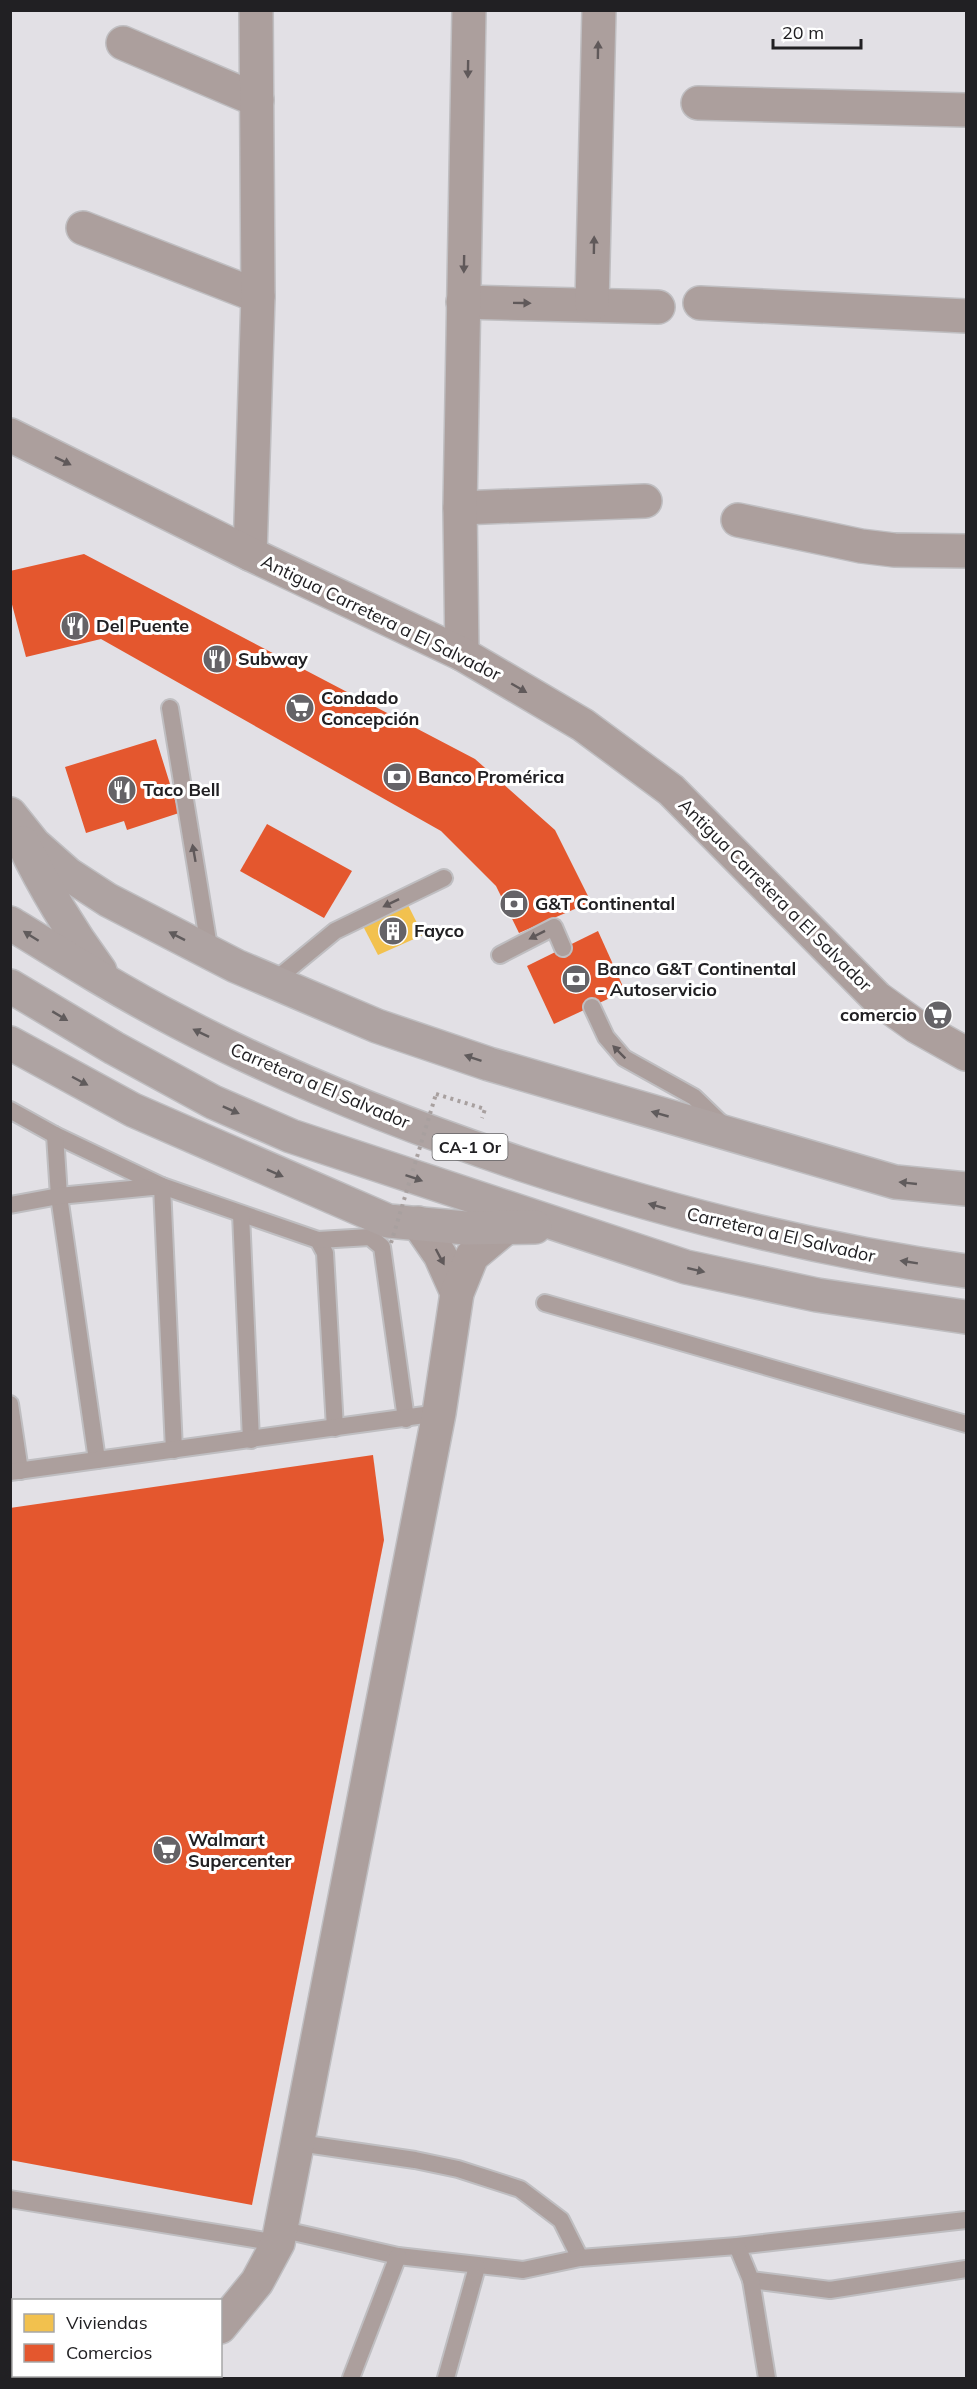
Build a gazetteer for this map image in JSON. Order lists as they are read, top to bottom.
{
  "streets": {
    "highway": ["Carretera a El Salvador", "CA-1 Or"],
    "street": ["Antigua Carretera a El Salvador"]
  },
  "one_way": ["Antigua Carretera a El Salvador"],
  "places": {
    "restaurant": ["Del Puente", "Subway", "Taco Bell"],
    "supermarket": ["Condado Concepción", "comercio", "Walmart Supercenter"],
    "bank": ["Banco Promérica", "G&T Continental", "Banco G&T Continental - Autoservicio"],
    "building": ["Fayco"]
  },
  "legend": ["Viviendas", "Comercios"],
  "scale_bar": "20 m"
}
